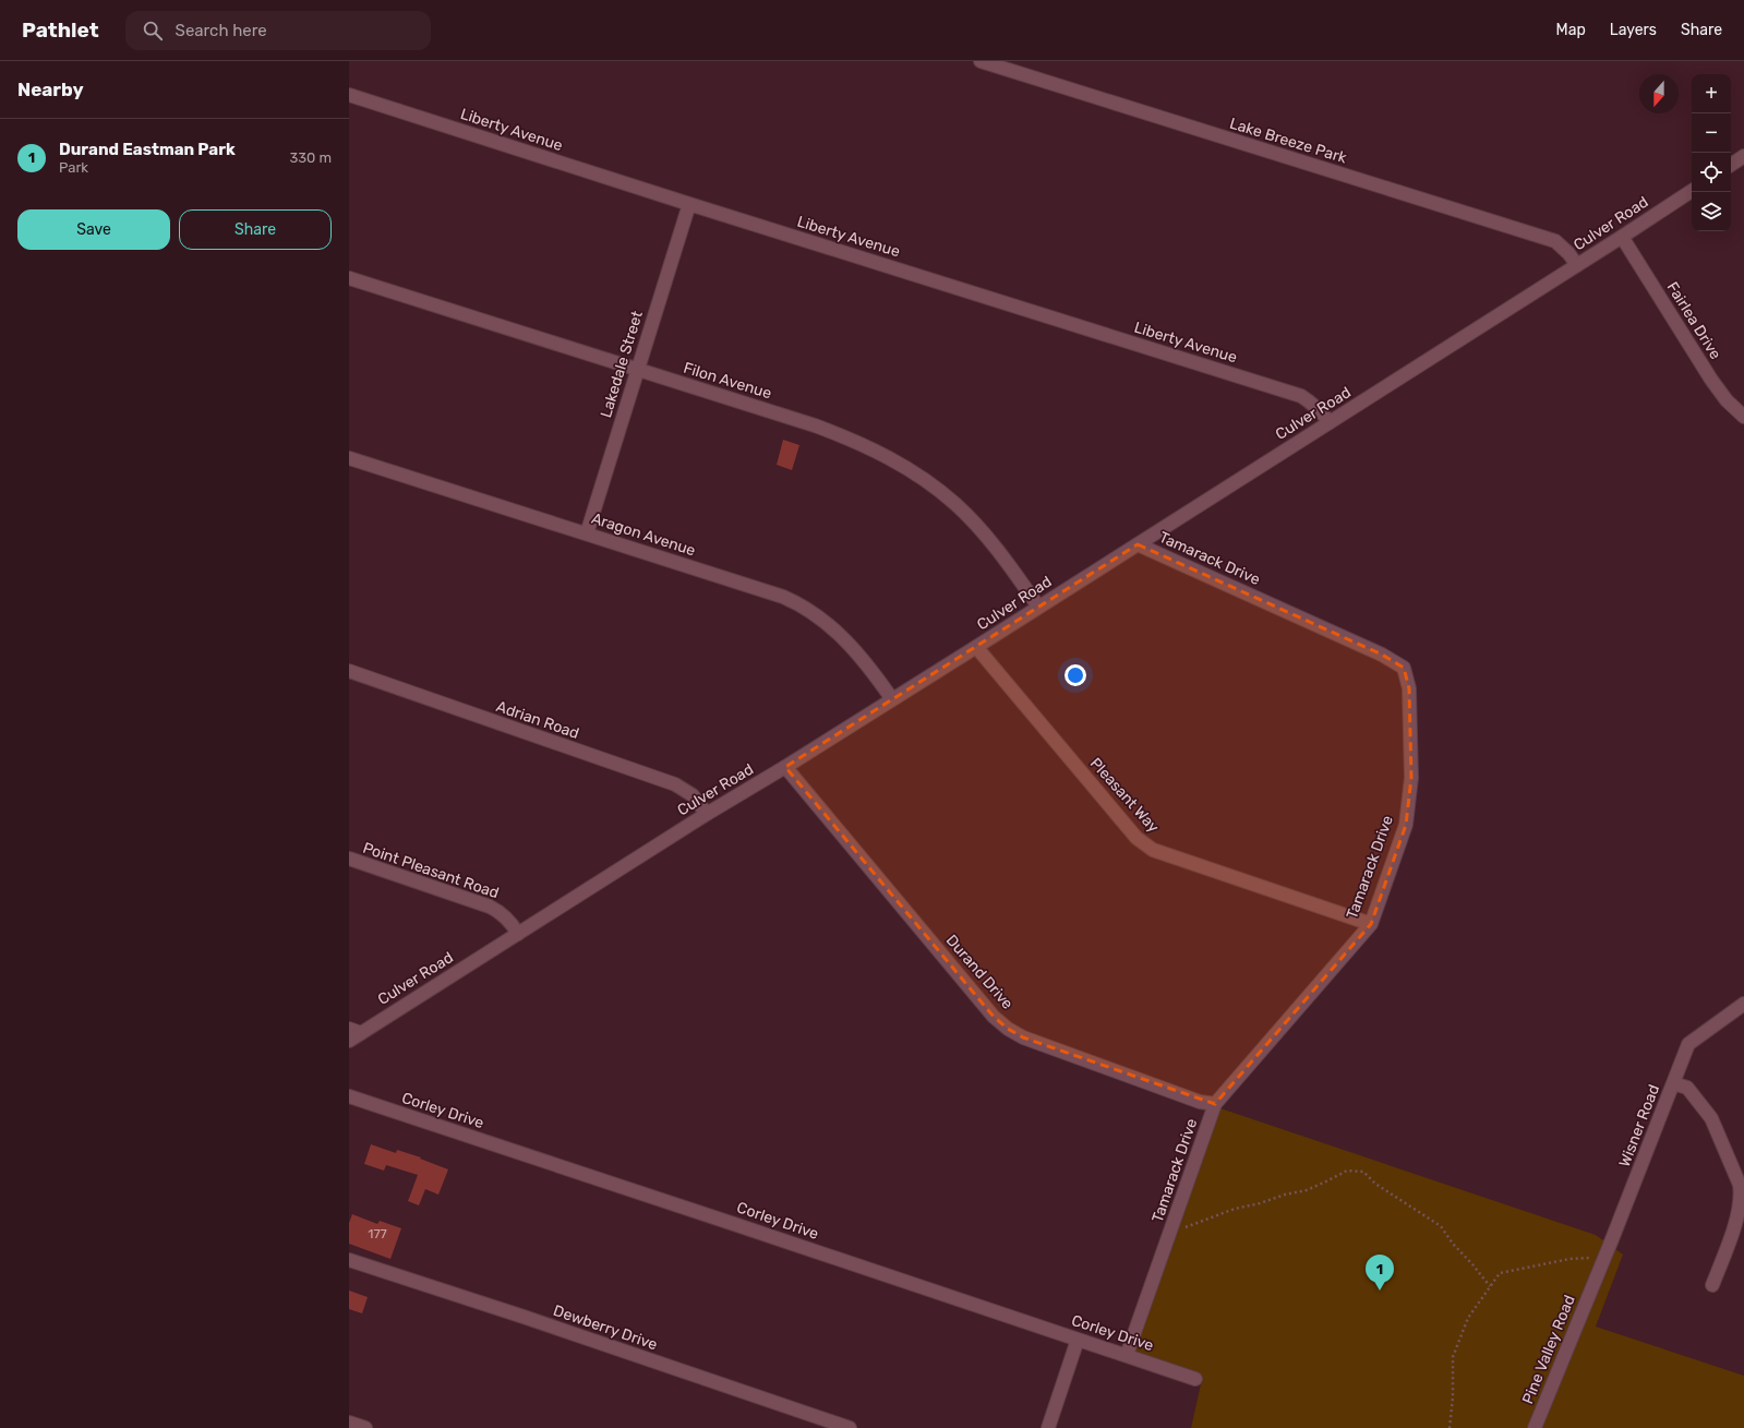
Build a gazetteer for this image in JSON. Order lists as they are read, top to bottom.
{
  "streets": {
    "street": [
      "Liberty Avenue",
      "Lake Breeze Park",
      "Culver Road",
      "Fairlea Drive",
      "Lakedale Street",
      "Filon Avenue",
      "Aragon Avenue",
      "Tamarack Drive",
      "Adrian Road",
      "Pleasant Way",
      "Point Pleasant Road",
      "Durand Drive",
      "Corley Drive",
      "Wisner Road",
      "Dewberry Drive",
      "Pine Valley Road"
    ]
  },
  "crossings": [
    ["Liberty Avenue", "Culver Road"],
    ["Liberty Avenue", "Lakedale Street"],
    ["Lake Breeze Park", "Culver Road"],
    ["Culver Road", "Fairlea Drive"],
    ["Culver Road", "Filon Avenue"],
    ["Culver Road", "Aragon Avenue"],
    ["Culver Road", "Tamarack Drive"],
    ["Culver Road", "Adrian Road"],
    ["Culver Road", "Pleasant Way"],
    ["Culver Road", "Point Pleasant Road"],
    ["Culver Road", "Durand Drive"],
    ["Lakedale Street", "Filon Avenue"],
    ["Lakedale Street", "Aragon Avenue"],
    ["Tamarack Drive", "Pleasant Way"],
    ["Tamarack Drive", "Durand Drive"],
    ["Tamarack Drive", "Corley Drive"],
    ["Wisner Road", "Pine Valley Road"]
  ],
  "house_numbers": ["177"],
  "north": "bottom",
  "page": {
    "header": "Pathlet",
    "search": "Search here",
    "nav": ["Map", "Layers", "Share"],
    "heading": "Nearby",
    "map_buttons": ["+", "−"],
    "list": [
      {
        "mark": "1",
        "name": "Durand Eastman Park",
        "note": "Park",
        "value": "330 m"
      }
    ],
    "buttons": ["Save", "Share"],
    "pins": "1"
  }
}
